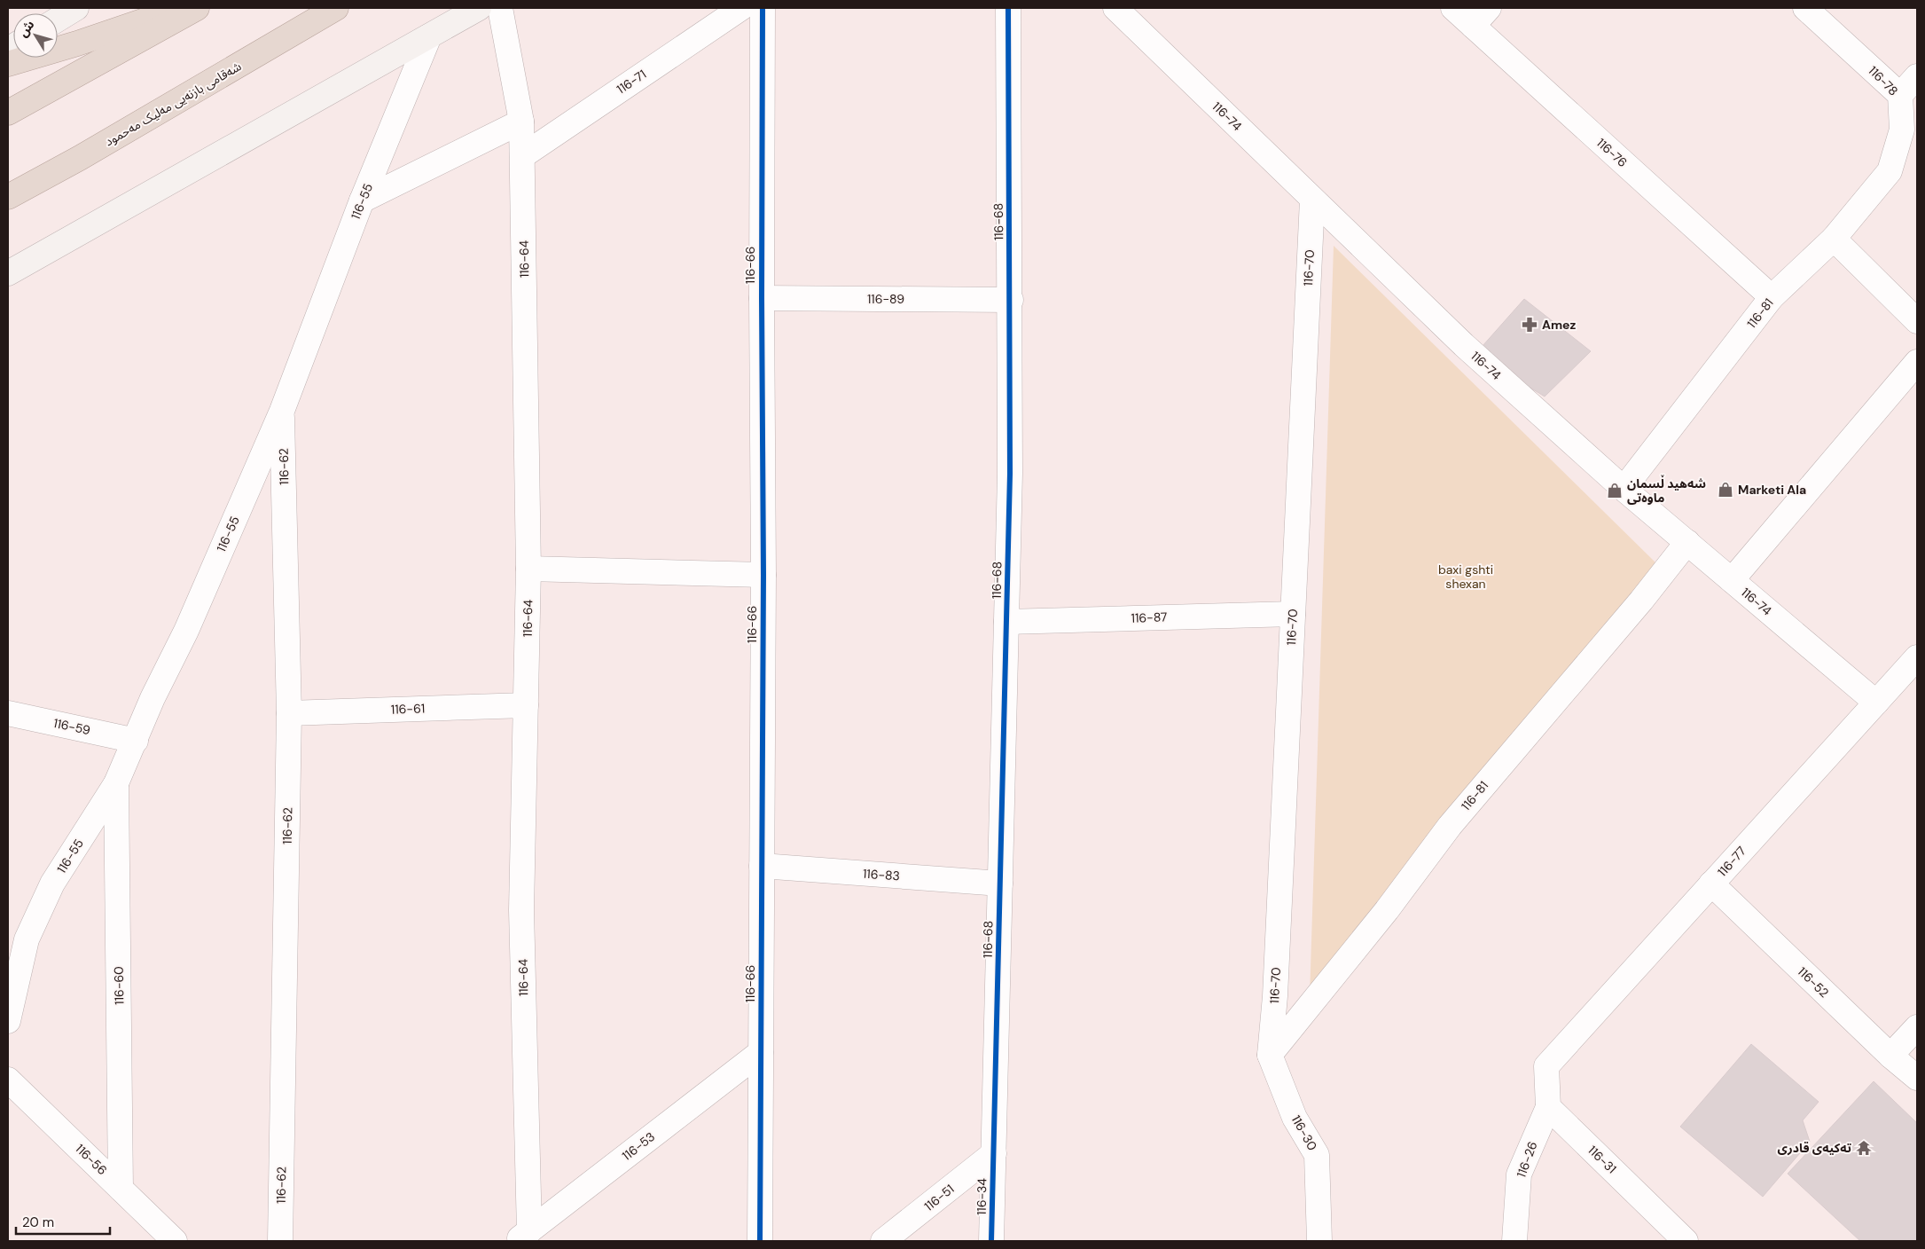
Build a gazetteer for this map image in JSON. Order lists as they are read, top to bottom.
{
  "streets": {
    "highway": ["شەقامی بازنەیی مەلیک مەحمود"],
    "street": [
      "116-78",
      "116-71",
      "116-74",
      "116-76",
      "116-55",
      "116-68",
      "116-64",
      "116-66",
      "116-70",
      "116-89",
      "116-81",
      "116-62",
      "116-87",
      "116-61",
      "116-59",
      "116-77",
      "116-83",
      "116-52",
      "116-60",
      "116-30",
      "116-53",
      "116-56",
      "116-26",
      "116-31",
      "116-34",
      "116-51"
    ]
  },
  "crossings": [
    ["116-78", "116-81"],
    ["116-71", "116-64"],
    ["116-74", "116-70"],
    ["116-74", "116-81"],
    ["116-74", "116-77"],
    ["116-76", "116-81"],
    ["116-55", "116-62"],
    ["116-55", "116-59"],
    ["116-55", "116-60"],
    ["116-68", "116-89"],
    ["116-68", "116-87"],
    ["116-68", "116-83"],
    ["116-68", "116-34"],
    ["116-68", "116-51"],
    ["116-64", "116-61"],
    ["116-64", "116-53"],
    ["116-66", "116-89"],
    ["116-66", "116-83"],
    ["116-66", "116-53"],
    ["116-70", "116-81"],
    ["116-70", "116-87"],
    ["116-70", "116-30"],
    ["116-81", "116-30"],
    ["116-62", "116-61"],
    ["116-77", "116-52"],
    ["116-77", "116-26"],
    ["116-77", "116-31"],
    ["116-60", "116-56"],
    ["116-26", "116-31"],
    ["116-34", "116-51"]
  ],
  "parks": ["baxi gshti shexan"],
  "places": {
    "pharmacy": ["Amez"],
    "shop": ["Marketi Ala", "شەھید ڵسمان ماوەتی"],
    "temple": ["تەکیەی قادری"]
  },
  "scale_bar": "20 m",
  "north": "top left"
}
